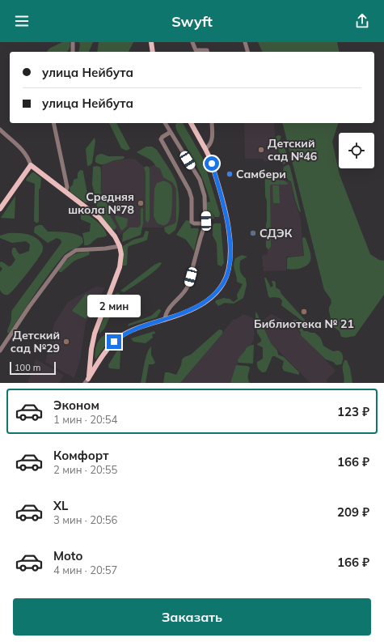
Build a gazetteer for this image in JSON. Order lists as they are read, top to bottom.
{
  "places": [
    "Детский сад №46",
    "Самбери",
    "Средняя школа №78",
    "СДЭК",
    "Библиотека № 21",
    "Детский сад №29"
  ],
  "scale_bar": "100 m",
  "page": {
    "header": "Swyft",
    "banner": ["улица Нейбута", "улица Нейбута"],
    "bubble": "2 мин",
    "scale": "100 m",
    "list": [
      {
        "name": "Эконом",
        "note": "1 мин · 20:54",
        "value": "123 ₽"
      },
      {
        "name": "Комфорт",
        "note": "2 мин · 20:55",
        "value": "166 ₽"
      },
      {
        "name": "XL",
        "note": "3 мин · 20:56",
        "value": "209 ₽"
      },
      {
        "name": "Moto",
        "note": "4 мин · 20:57",
        "value": "166 ₽"
      }
    ],
    "buttons": "Заказать"
  }
}
